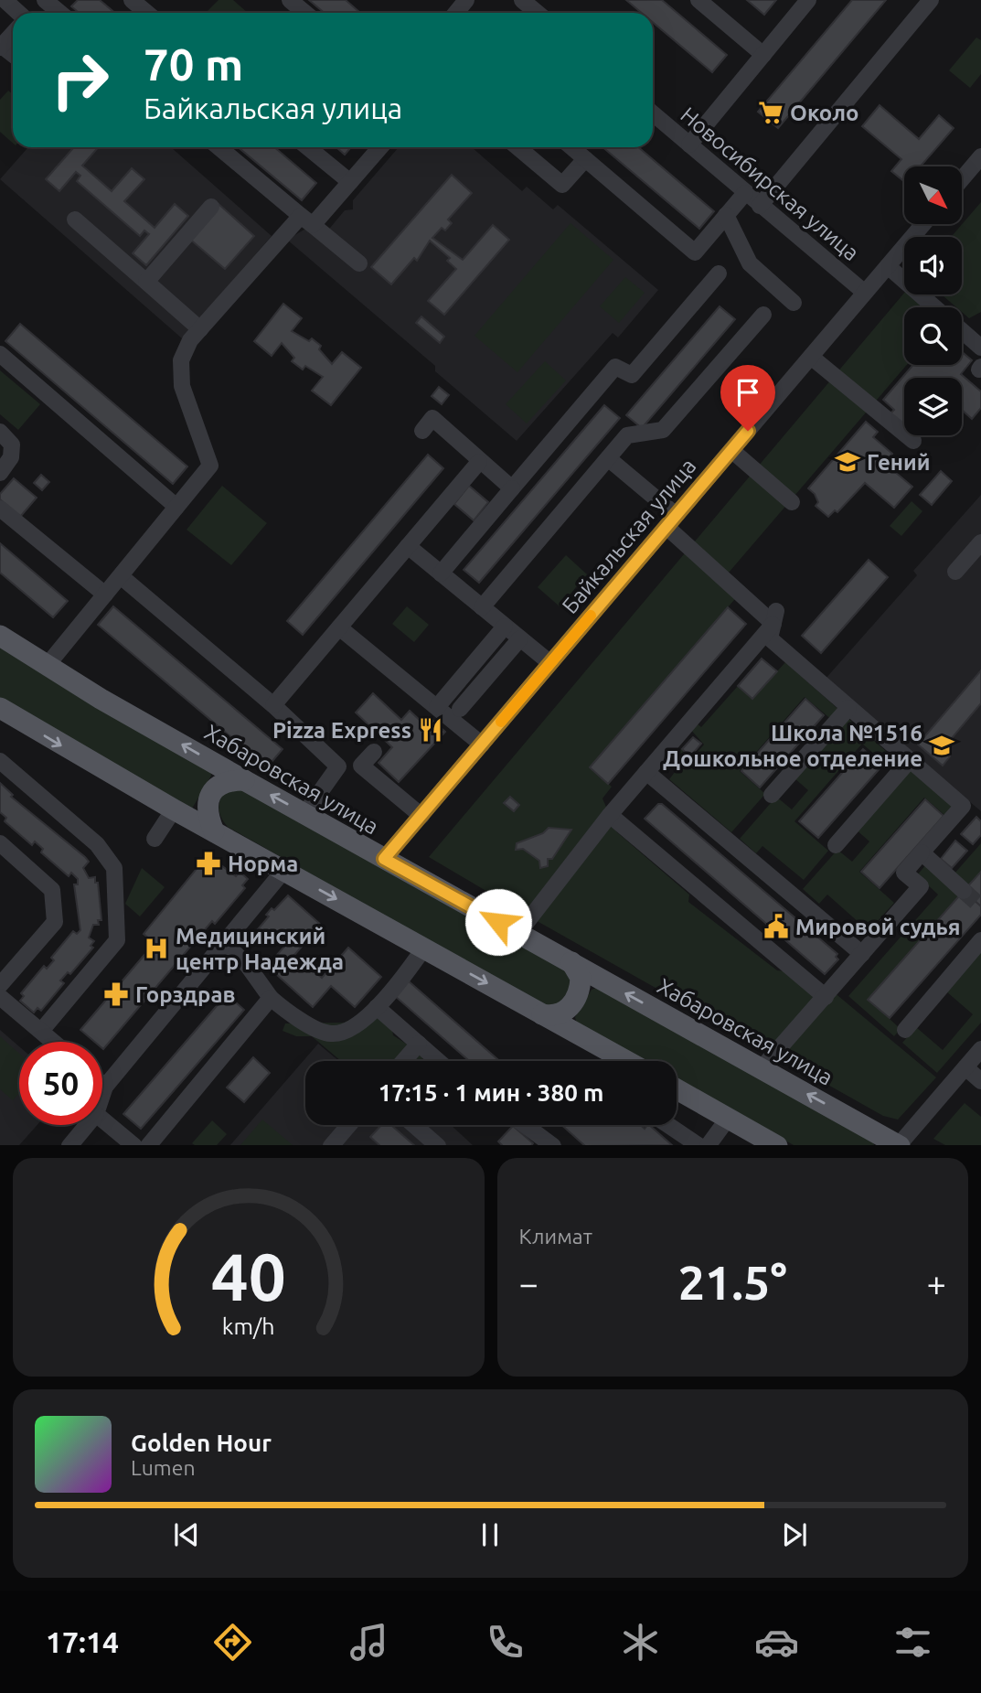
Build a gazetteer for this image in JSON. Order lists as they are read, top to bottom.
{
  "streets": {
    "main road": ["Хабаровская улица"],
    "street": ["Новосибирская улица", "Байкальская улица"]
  },
  "crossings": [
    ["Новосибирская улица", "Байкальская улица"],
    ["Байкальская улица", "Хабаровская улица"]
  ],
  "places": {
    "supermarket": ["Около"],
    "school or university": ["Гений", "Школа №1516 Дошкольное отделение"],
    "restaurant": ["Pizza Express"],
    "pharmacy": ["Норма", "Горздрав"],
    "public building": ["Мировой судья"],
    "hospital": ["Медицинский центр Надежда"]
  },
  "north": "bottom right",
  "page": {
    "turn": ["70 m", "Байкальская улица"],
    "limit": "50",
    "trip": "17:15 · 1 мин · 380 m",
    "tile": "Климат",
    "heat": ["−", "21.5°", "+"],
    "song": ["Golden Hour", "Lumen"],
    "tabs": "17:14",
    "gauge": ["40", "km/h"]
  }
}
